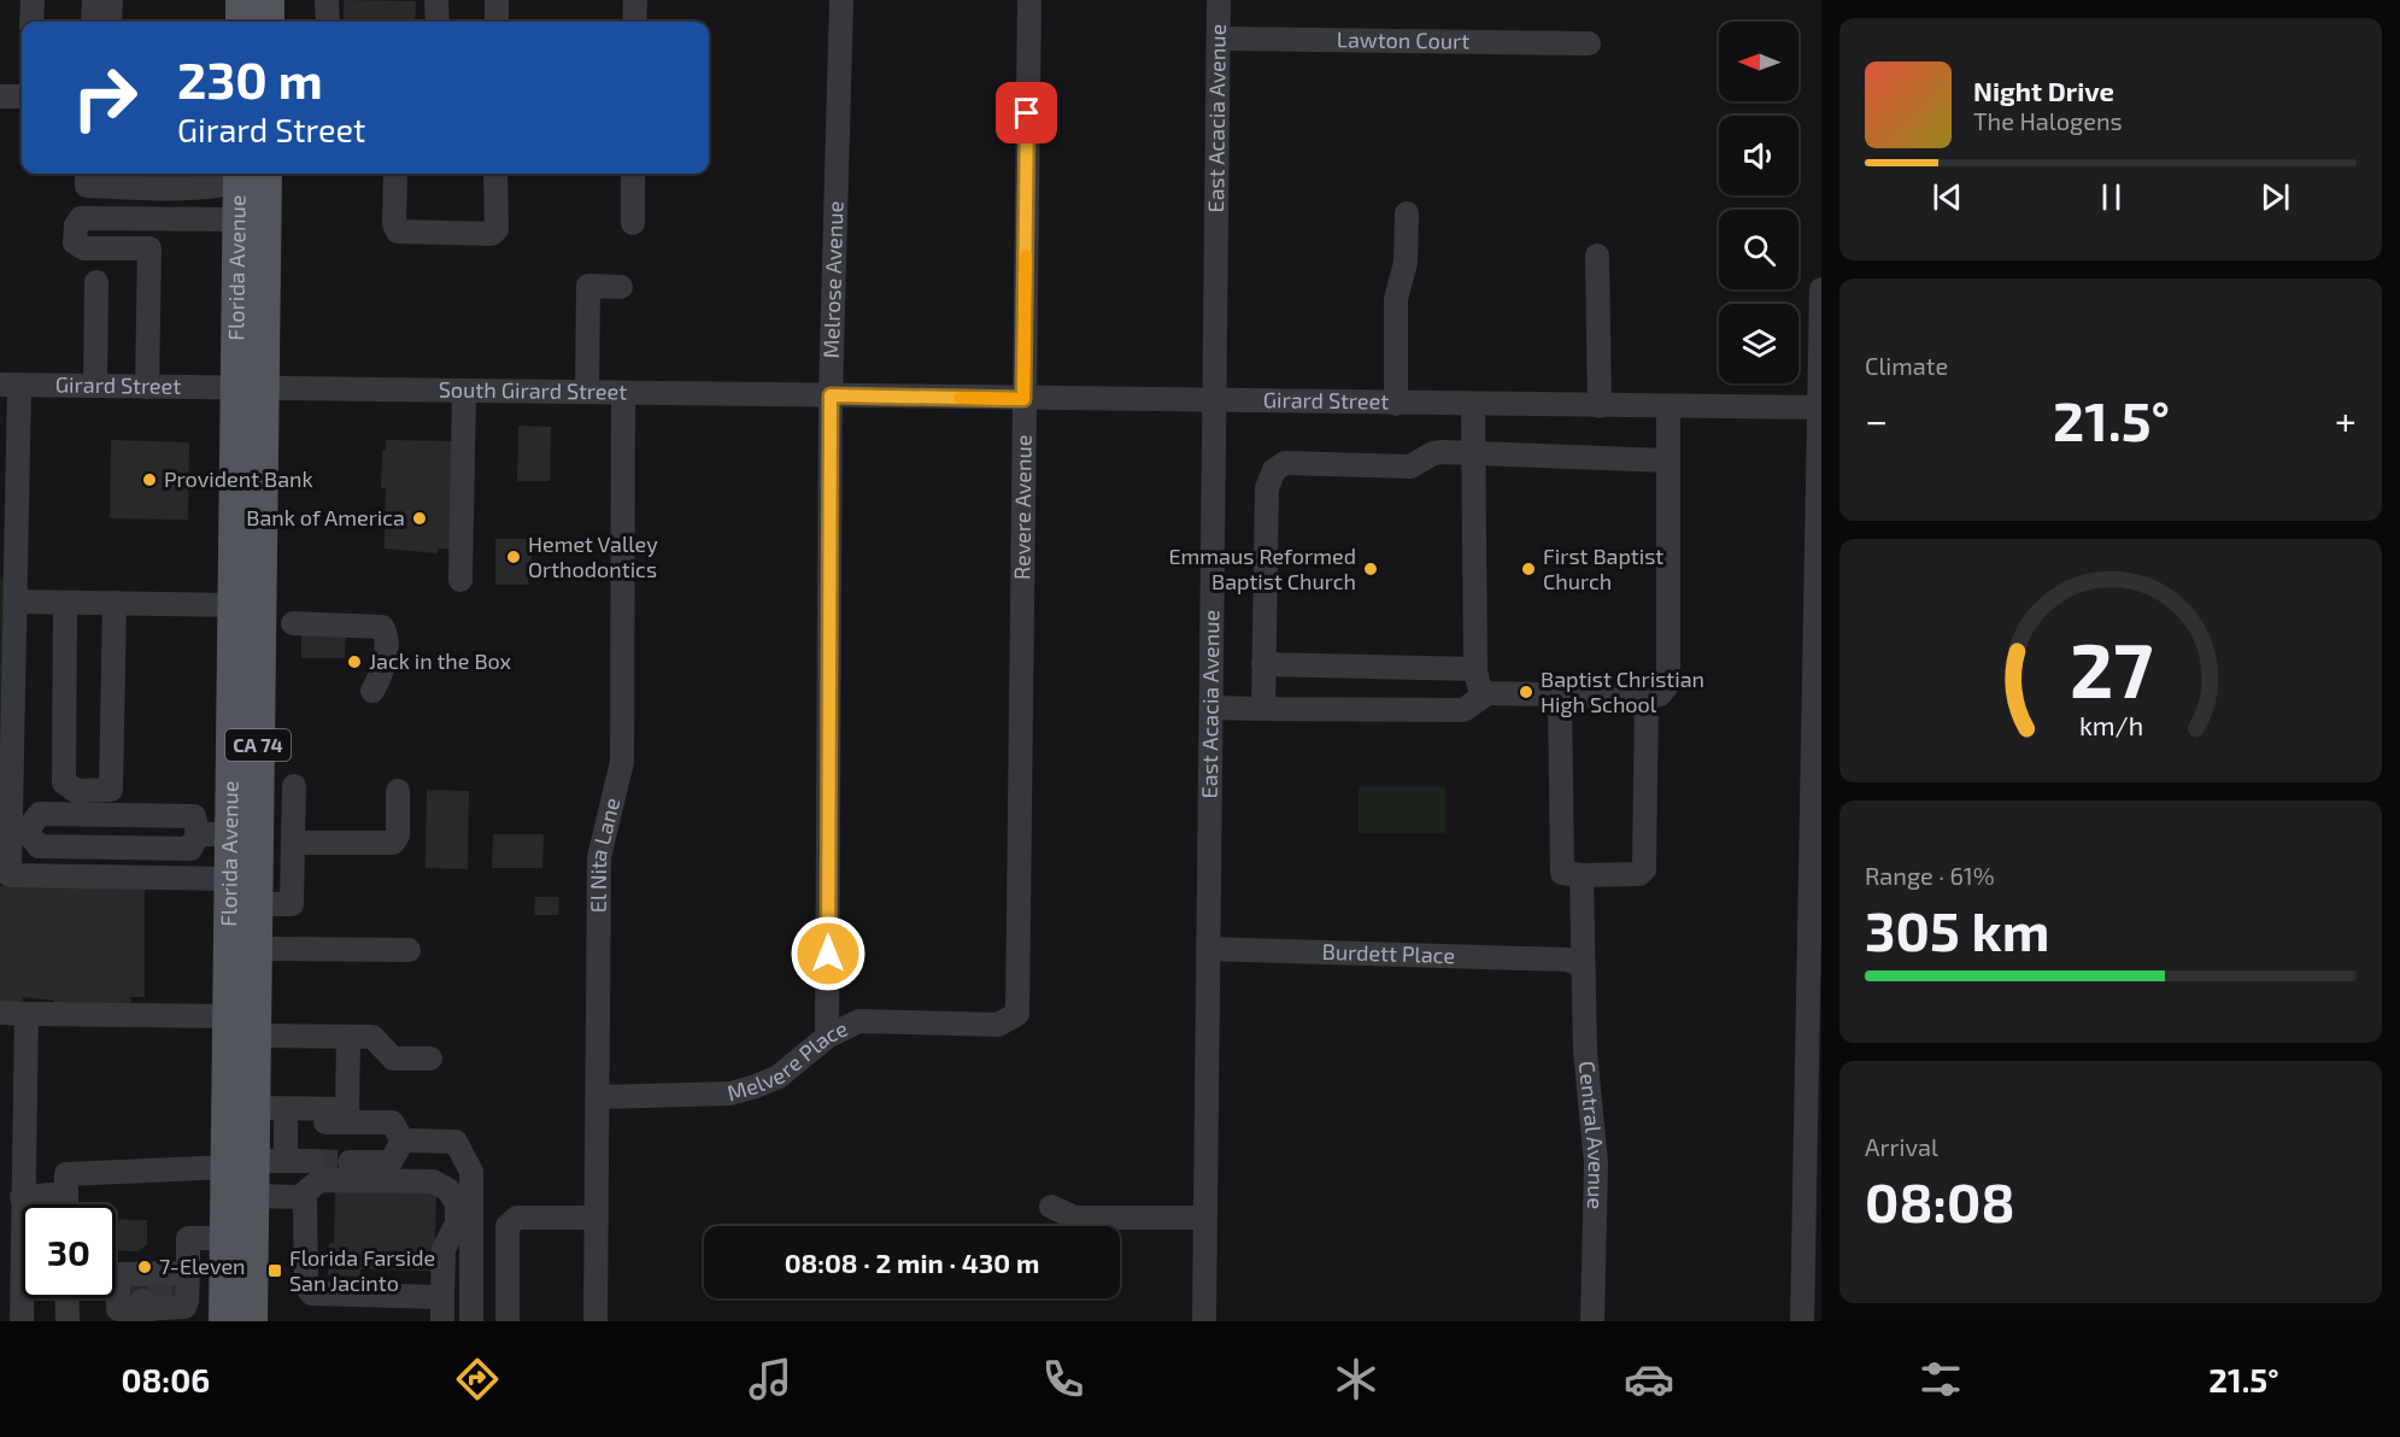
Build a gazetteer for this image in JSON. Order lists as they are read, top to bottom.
{
  "streets": {
    "main road": ["Florida Avenue", "CA 74"],
    "street": [
      "Lawton Court",
      "East Acacia Avenue",
      "Melrose Avenue",
      "Girard Street",
      "South Girard Street",
      "Revere Avenue",
      "El Nita Lane",
      "Burdett Place",
      "Melvere Place",
      "Central Avenue"
    ]
  },
  "crossings": [
    ["Lawton Court", "East Acacia Avenue"],
    ["East Acacia Avenue", "Girard Street"],
    ["East Acacia Avenue", "Burdett Place"],
    ["Florida Avenue", "Girard Street"],
    ["Florida Avenue", "South Girard Street"],
    ["Melrose Avenue", "Girard Street"],
    ["Melrose Avenue", "South Girard Street"],
    ["Melrose Avenue", "Melvere Place"],
    ["Girard Street", "South Girard Street"],
    ["Girard Street", "Revere Avenue"],
    ["South Girard Street", "El Nita Lane"],
    ["Revere Avenue", "Melvere Place"],
    ["El Nita Lane", "Melvere Place"],
    ["Burdett Place", "Central Avenue"]
  ],
  "places": {
    "other": [
      "Provident Bank",
      "Bank of America",
      "Hemet Valley Orthodontics",
      "Emmaus Reformed Baptist Church",
      "First Baptist Church",
      "Jack in the Box",
      "Baptist Christian High School",
      "7-Eleven"
    ],
    "transit": ["Florida Farside San Jacinto"]
  },
  "north": "left",
  "page": {
    "turn": ["230 m", "Girard Street"],
    "song": ["Night Drive", "The Halogens"],
    "tile": [
      "Climate",
      ["Range · 61%", "305 km"],
      ["Arrival", "08:08"]
    ],
    "heat": ["−", "21.5°", "+"],
    "limit": "30",
    "trip": "08:08 · 2 min · 430 m",
    "tabs": ["08:06", "21.5°"],
    "gauge": ["27", "km/h"]
  }
}
